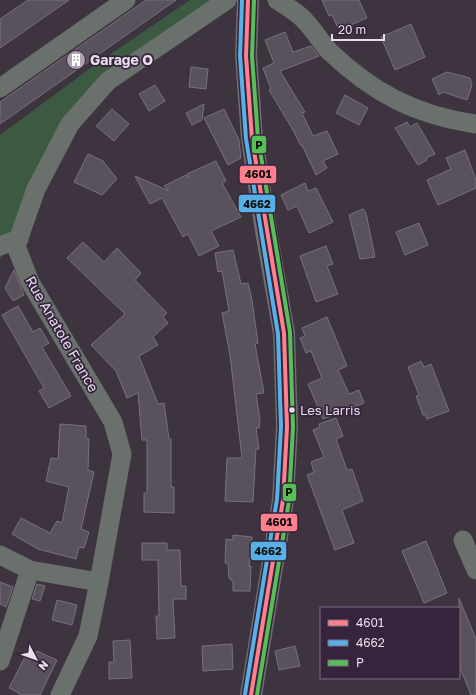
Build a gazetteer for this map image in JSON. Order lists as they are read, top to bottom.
{
  "streets": {
    "street": ["Rue Anatole France"]
  },
  "places": {
    "building": ["Garage O"],
    "other": ["Les Larris"]
  },
  "lines": ["transit line 4601", "transit line 4662", "transit line P"],
  "legend": ["4601", "4662", "P"],
  "scale_bar": "20 m",
  "north": "bottom right"
}
